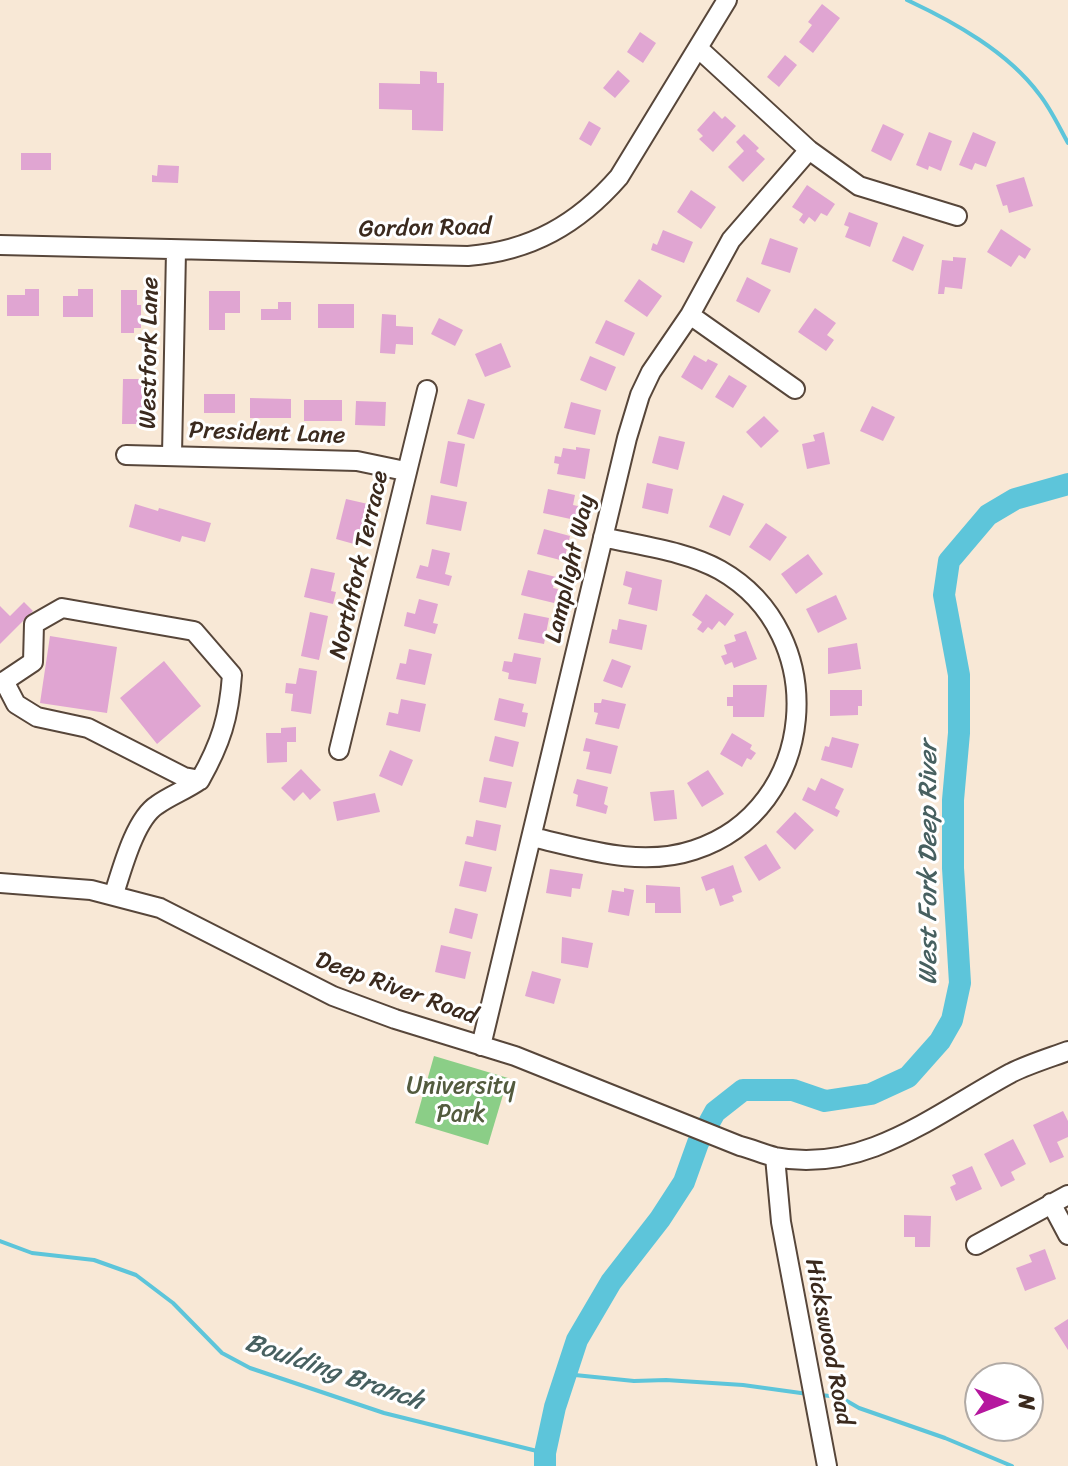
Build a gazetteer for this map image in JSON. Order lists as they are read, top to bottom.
{
  "streets": {
    "street": [
      "Gordon Road",
      "Westfork Lane",
      "President Lane",
      "Northfork Terrace",
      "Lamplight Way",
      "Deep River Road",
      "Hickswood Road"
    ]
  },
  "crossings": [
    ["Gordon Road", "Westfork Lane"],
    ["Westfork Lane", "President Lane"],
    ["President Lane", "Northfork Terrace"],
    ["Lamplight Way", "Deep River Road"],
    ["Deep River Road", "Hickswood Road"]
  ],
  "water": ["West Fork Deep River", "Boulding Branch"],
  "parks": ["University Park"],
  "north": "right"
}
